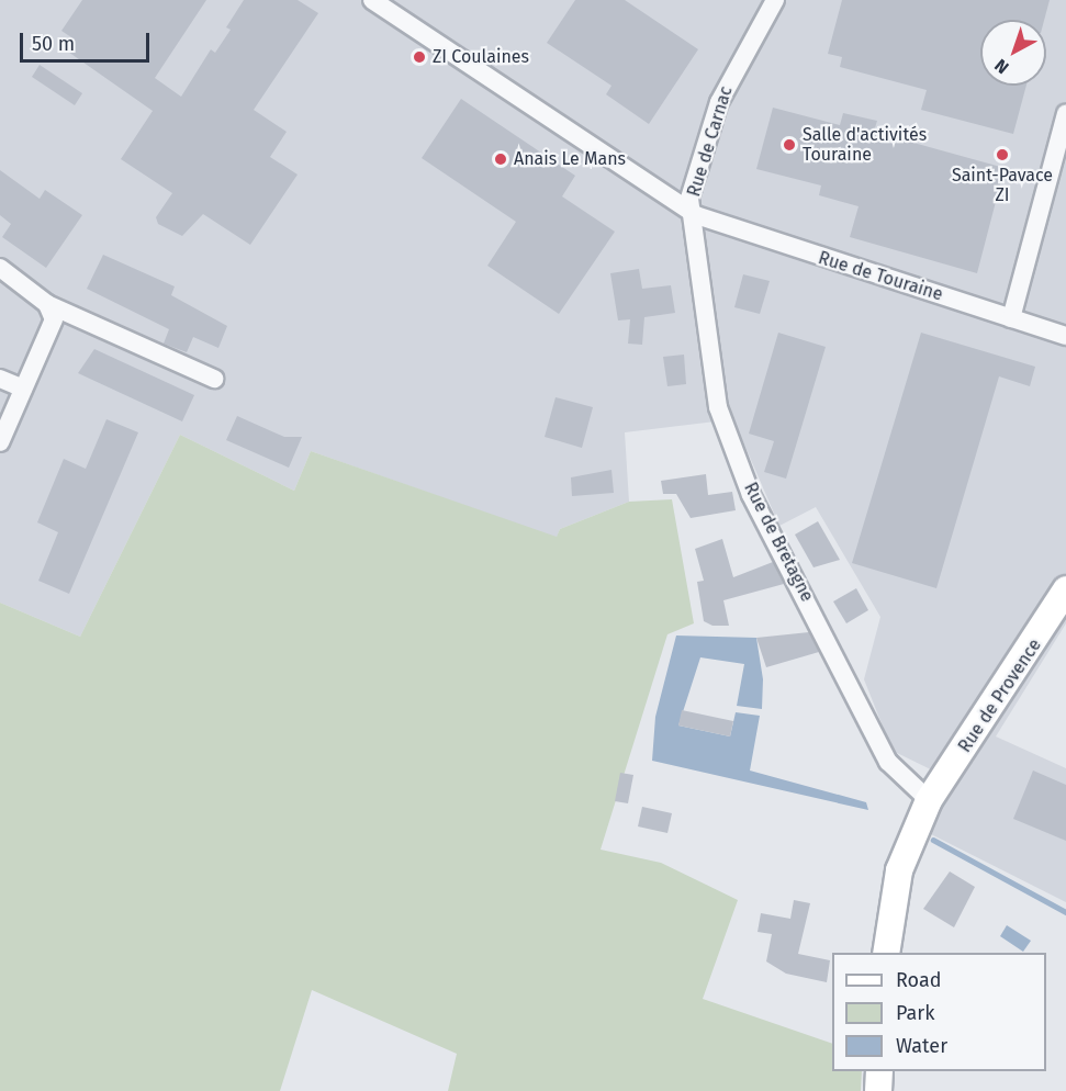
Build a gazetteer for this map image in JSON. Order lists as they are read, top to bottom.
{
  "streets": {
    "street": [
      "Rue de Carnac",
      "Rue de Touraine",
      "Rue de Bretagne",
      "Rue de Provence"
    ]
  },
  "crossings": [
    ["Rue de Carnac", "Rue de Touraine"],
    ["Rue de Carnac", "Rue de Bretagne"],
    ["Rue de Touraine", "Rue de Bretagne"],
    ["Rue de Bretagne", "Rue de Provence"]
  ],
  "places": [
    "ZI Coulaines",
    "Salle d'activités Touraine",
    "Saint-Pavace ZI",
    "Anais Le Mans"
  ],
  "legend": ["Road", "Park", "Water"],
  "scale_bar": "50 m",
  "north": "bottom left"
}
